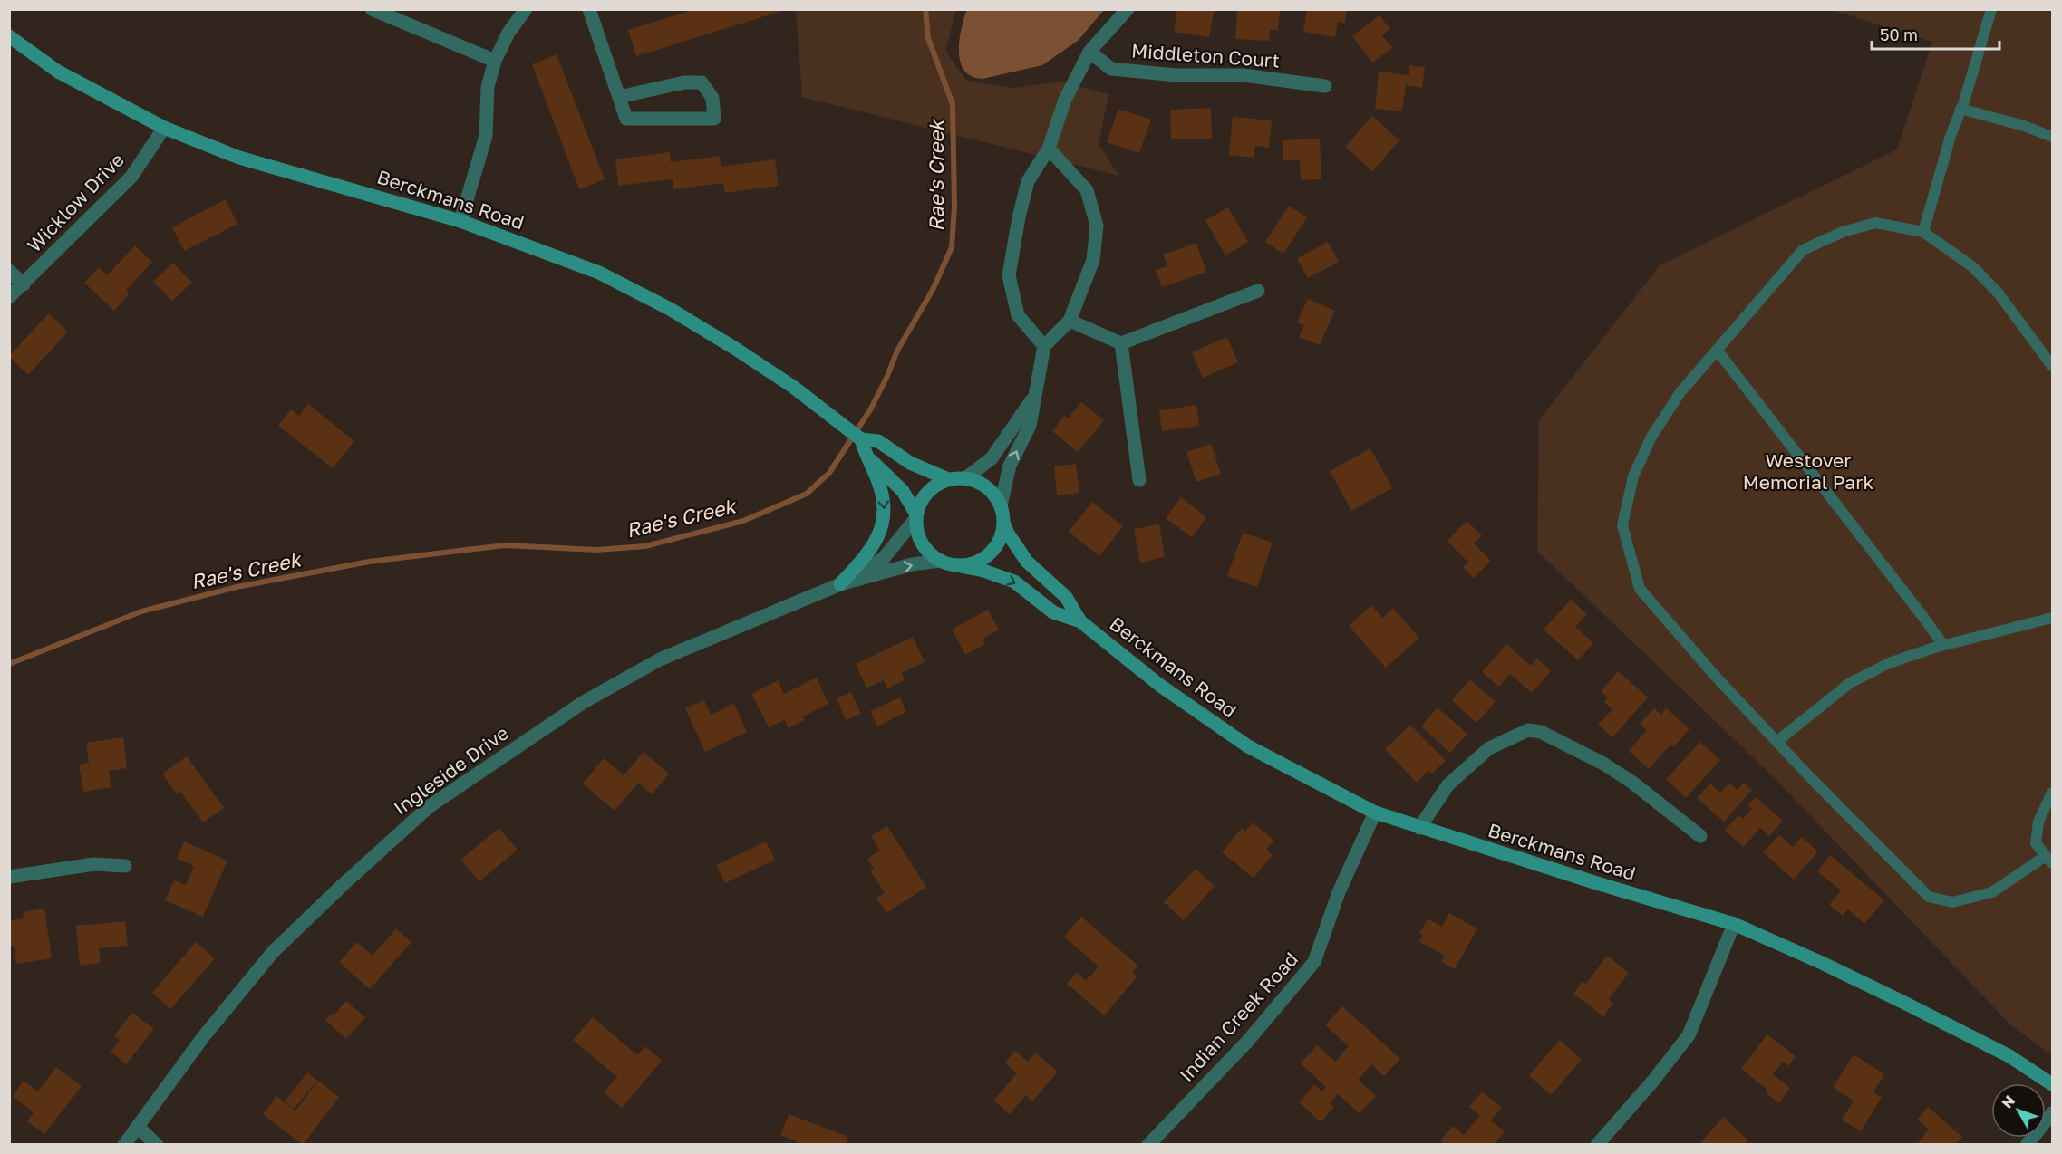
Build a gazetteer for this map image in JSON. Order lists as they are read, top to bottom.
{
  "streets": {
    "main road": ["Berckmans Road"],
    "street": [
      "Middleton Court",
      "Wicklow Drive",
      "Ingleside Drive",
      "Indian Creek Road"
    ]
  },
  "crossings": [
    ["Berckmans Road", "Wicklow Drive"],
    ["Berckmans Road", "Ingleside Drive"],
    ["Berckmans Road", "Indian Creek Road"]
  ],
  "water": ["Rae's Creek"],
  "parks": ["Westover Memorial Park"],
  "scale_bar": "50 m",
  "north": "top left"
}
